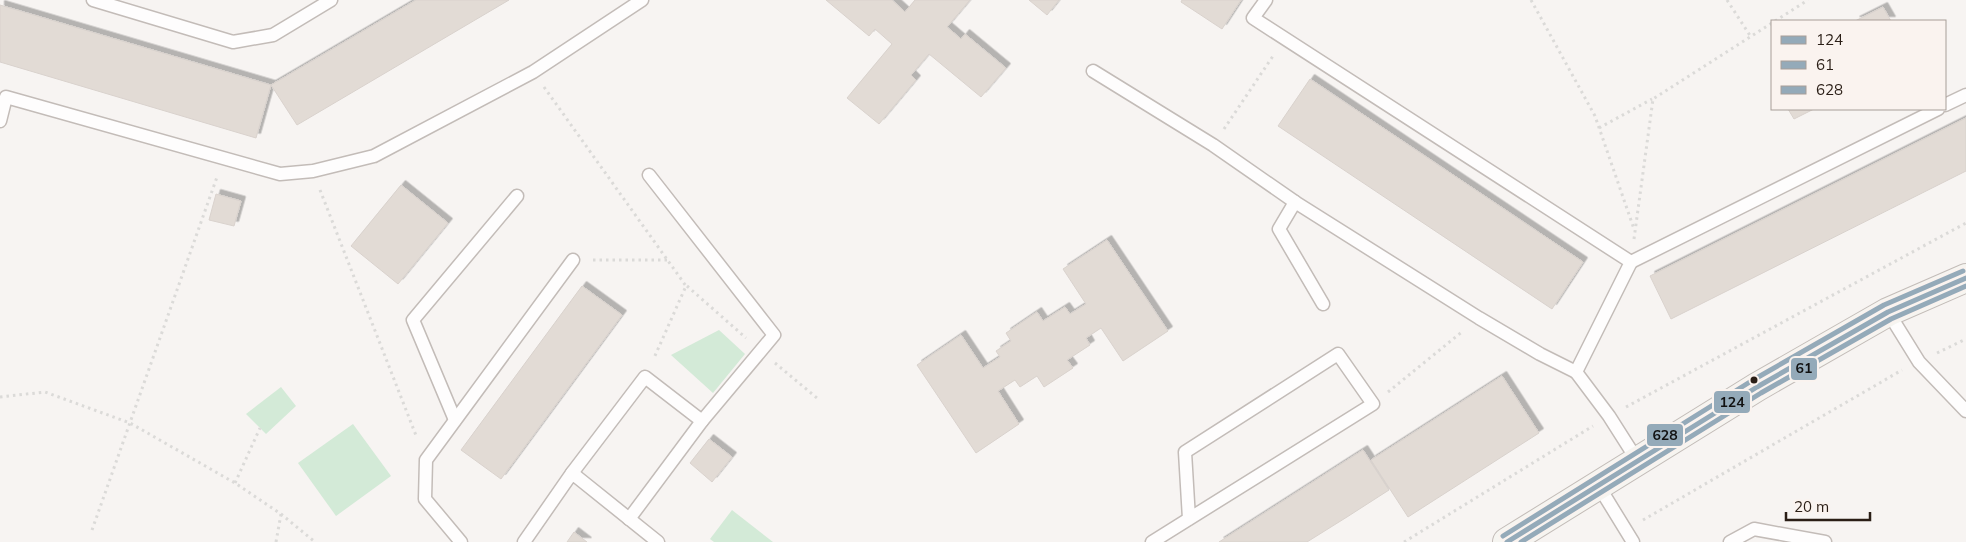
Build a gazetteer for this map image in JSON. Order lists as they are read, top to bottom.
{
  "lines": ["transit line 628", "transit line 124", "transit line 61"],
  "legend": ["124", "61", "628"],
  "scale_bar": "20 m"
}
